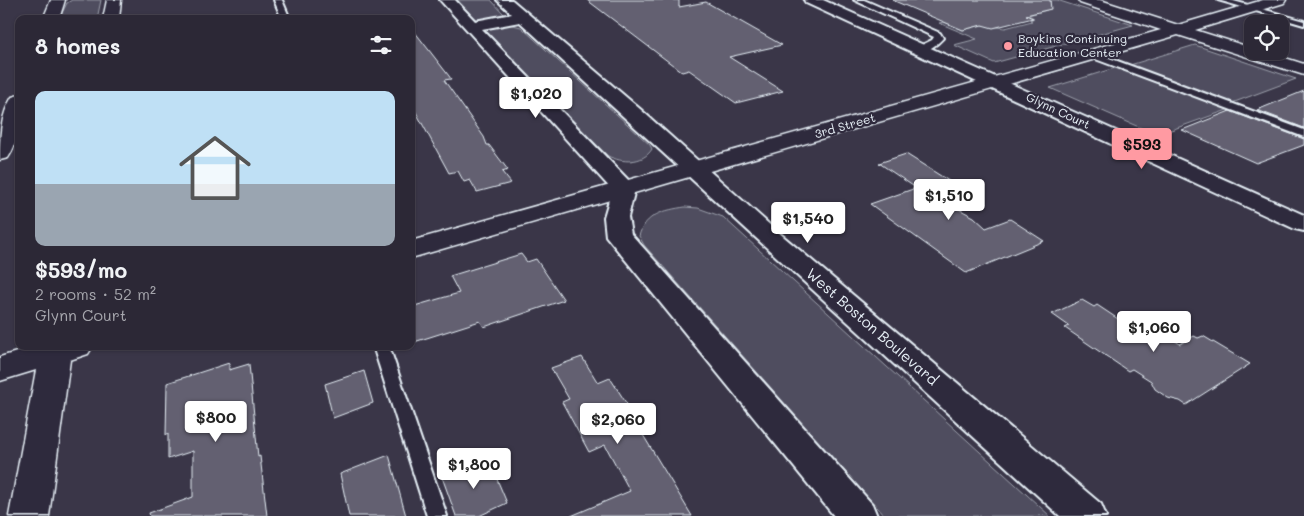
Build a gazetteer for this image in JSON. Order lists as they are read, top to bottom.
{
  "streets": {
    "street": ["Glynn Court", "3rd Street", "West Boston Boulevard"]
  },
  "crossings": [
    ["Glynn Court", "3rd Street"],
    ["3rd Street", "West Boston Boulevard"]
  ],
  "places": ["Boykins Continuing Education Center"],
  "page": {
    "heading": "8 homes",
    "list": [
      {
        "name": "$593/mo",
        "note": "2 rooms · 52 m² · Glynn Court"
      }
    ],
    "price": [
      "$1,020",
      "$593",
      "$1,510",
      "$1,540",
      "$1,060",
      "$800",
      "$2,060",
      "$1,800"
    ]
  }
}
